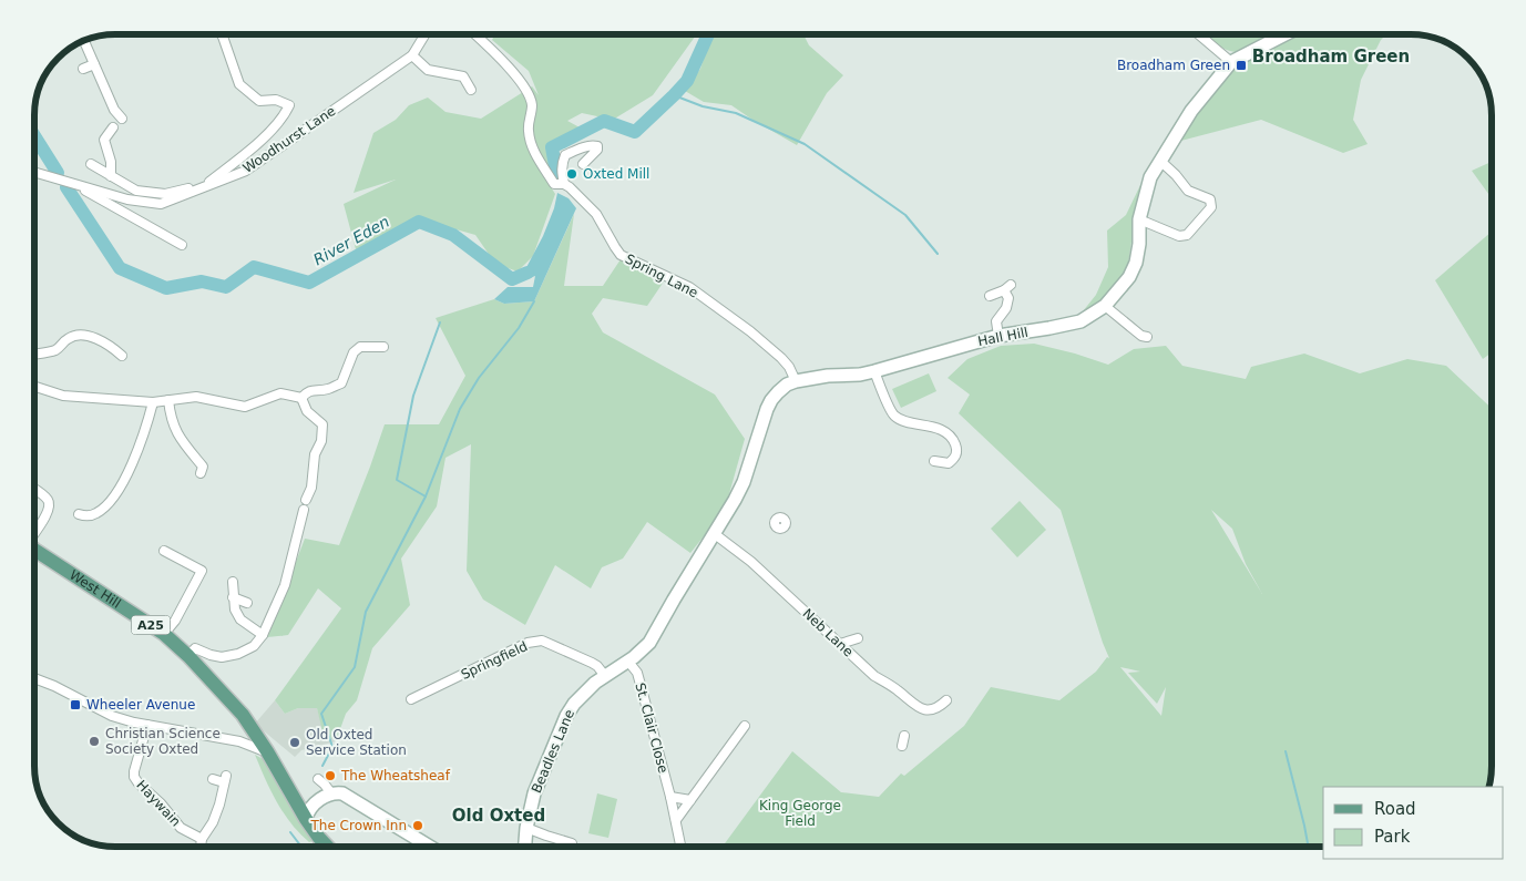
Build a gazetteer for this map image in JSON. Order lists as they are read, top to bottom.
{
  "streets": {
    "main road": ["West Hill", "A25"],
    "street": [
      "Woodhurst Lane",
      "Spring Lane",
      "Hall Hill",
      "Neb Lane",
      "Springfield",
      "St. Clair Close",
      "Beadles Lane",
      "Haywain"
    ]
  },
  "crossings": [
    ["Spring Lane", "Hall Hill"],
    ["Hall Hill", "Neb Lane"],
    ["Hall Hill", "Beadles Lane"],
    ["West Hill", "A25"],
    ["Neb Lane", "Beadles Lane"],
    ["Springfield", "Beadles Lane"],
    ["St. Clair Close", "Beadles Lane"]
  ],
  "districts": ["Broadham Green", "Old Oxted"],
  "water": ["River Eden"],
  "parks": ["King George Field"],
  "places": {
    "transit": ["Broadham Green", "Wheeler Avenue"],
    "other": [
      "Oxted Mill",
      "Christian Science Society Oxted",
      "Old Oxted Service Station",
      "The Wheatsheaf",
      "The Crown Inn"
    ]
  },
  "legend": ["Road", "Park"]
}
